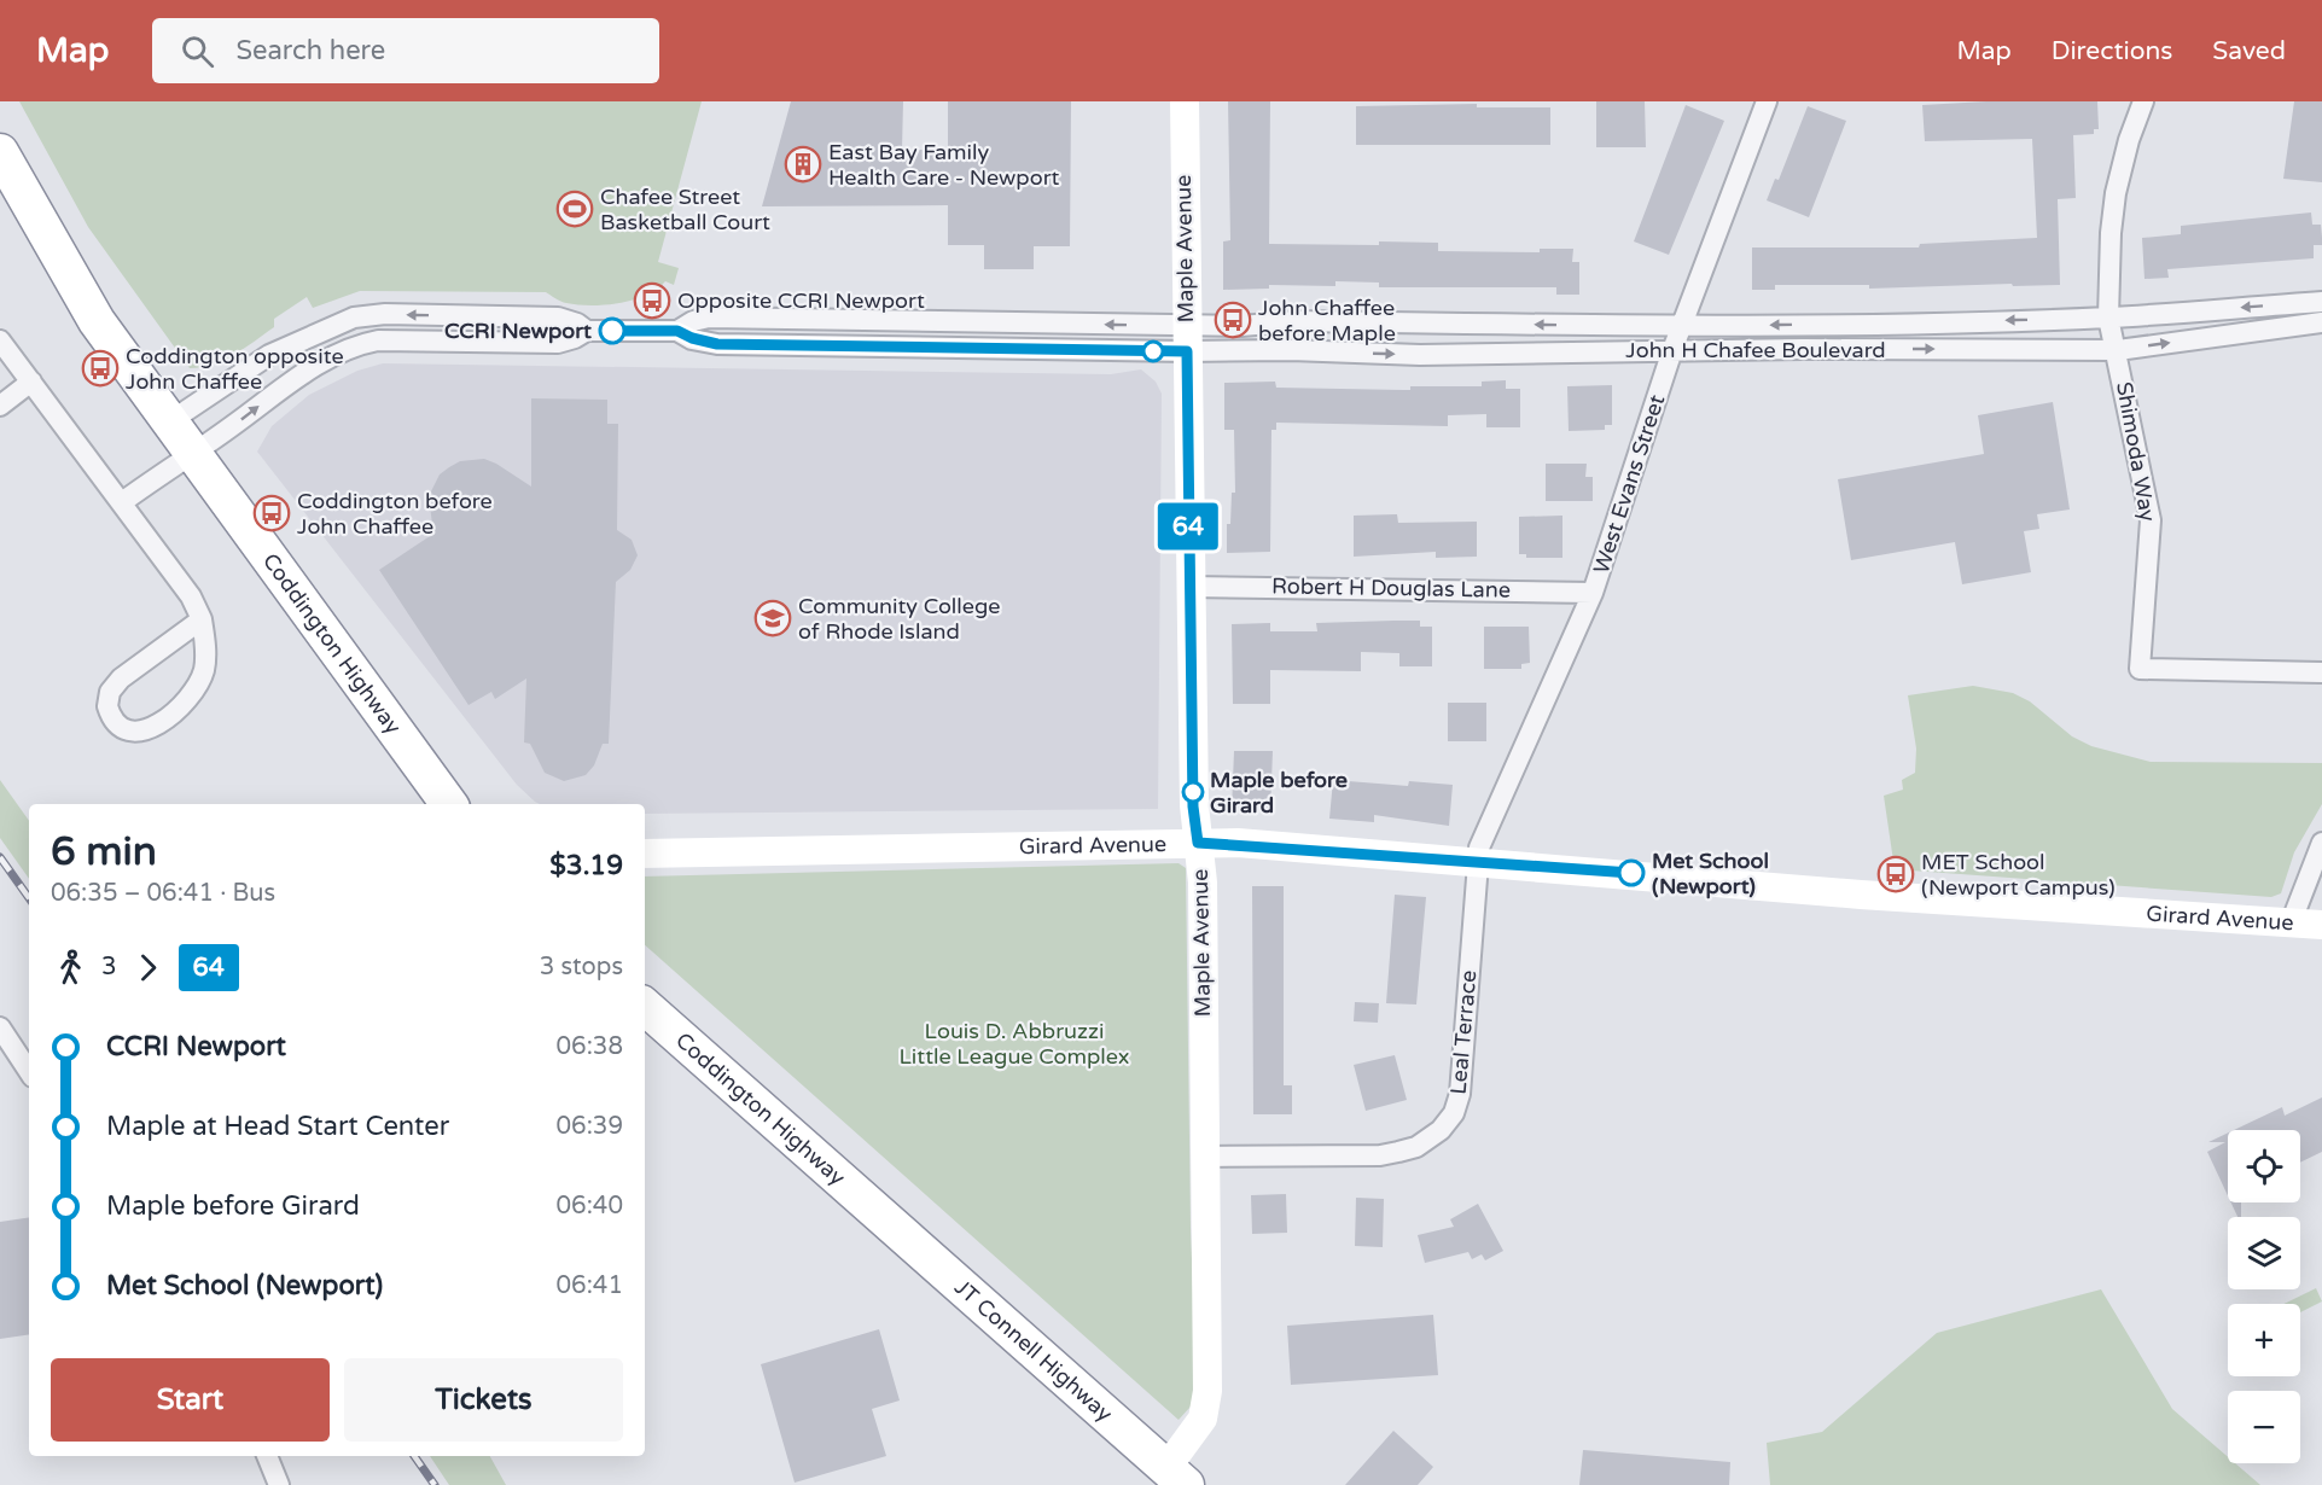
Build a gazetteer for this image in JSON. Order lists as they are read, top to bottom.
{
  "streets": {
    "highway": ["Coddington Highway", "JT Connell Highway"],
    "street": [
      "Maple Avenue",
      "John H Chafee Boulevard",
      "Shimoda Way",
      "West Evans Street",
      "Robert H Douglas Lane",
      "Girard Avenue",
      "Leal Terrace"
    ]
  },
  "crossings": [
    ["Maple Avenue", "John H Chafee Boulevard"],
    ["Maple Avenue", "Robert H Douglas Lane"],
    ["Maple Avenue", "Girard Avenue"],
    ["Maple Avenue", "Leal Terrace"],
    ["Maple Avenue", "JT Connell Highway"],
    ["John H Chafee Boulevard", "Shimoda Way"],
    ["John H Chafee Boulevard", "West Evans Street"],
    ["West Evans Street", "Robert H Douglas Lane"],
    ["West Evans Street", "Girard Avenue"],
    ["West Evans Street", "Leal Terrace"],
    ["Coddington Highway", "JT Connell Highway"],
    ["Girard Avenue", "Leal Terrace"]
  ],
  "parks": ["Louis D. Abbruzzi Little League Complex"],
  "places": {
    "building": ["East Bay Family Health Care - Newport"],
    "sports": ["Chafee Street Basketball Court"],
    "bus stop": [
      "Opposite CCRI Newport",
      "John Chaffee before Maple",
      "Coddington opposite John Chaffee",
      "Coddington before John Chaffee",
      "MET School (Newport Campus)"
    ],
    "other": ["CCRI Newport", "Maple before Girard", "Met School (Newport)"],
    "school or university": ["Community College of Rhode Island"]
  },
  "lines": ["bus line 64"],
  "page": {
    "header": "Map",
    "search": "Search here",
    "nav": ["Map", "Directions", "Saved"],
    "on_map": "64",
    "heading": ["6 min", "06:35 – 06:41 · Bus", "$3.19"],
    "legs": ["3", "64", "3 stops"],
    "list": [
      {
        "name": "CCRI Newport",
        "value": "06:38"
      },
      {
        "name": "Maple at Head Start Center",
        "value": "06:39"
      },
      {
        "name": "Maple before Girard",
        "value": "06:40"
      },
      {
        "name": "Met School (Newport)",
        "value": "06:41"
      }
    ],
    "map_buttons": ["+", "−"],
    "buttons": ["Start", "Tickets"]
  }
}
